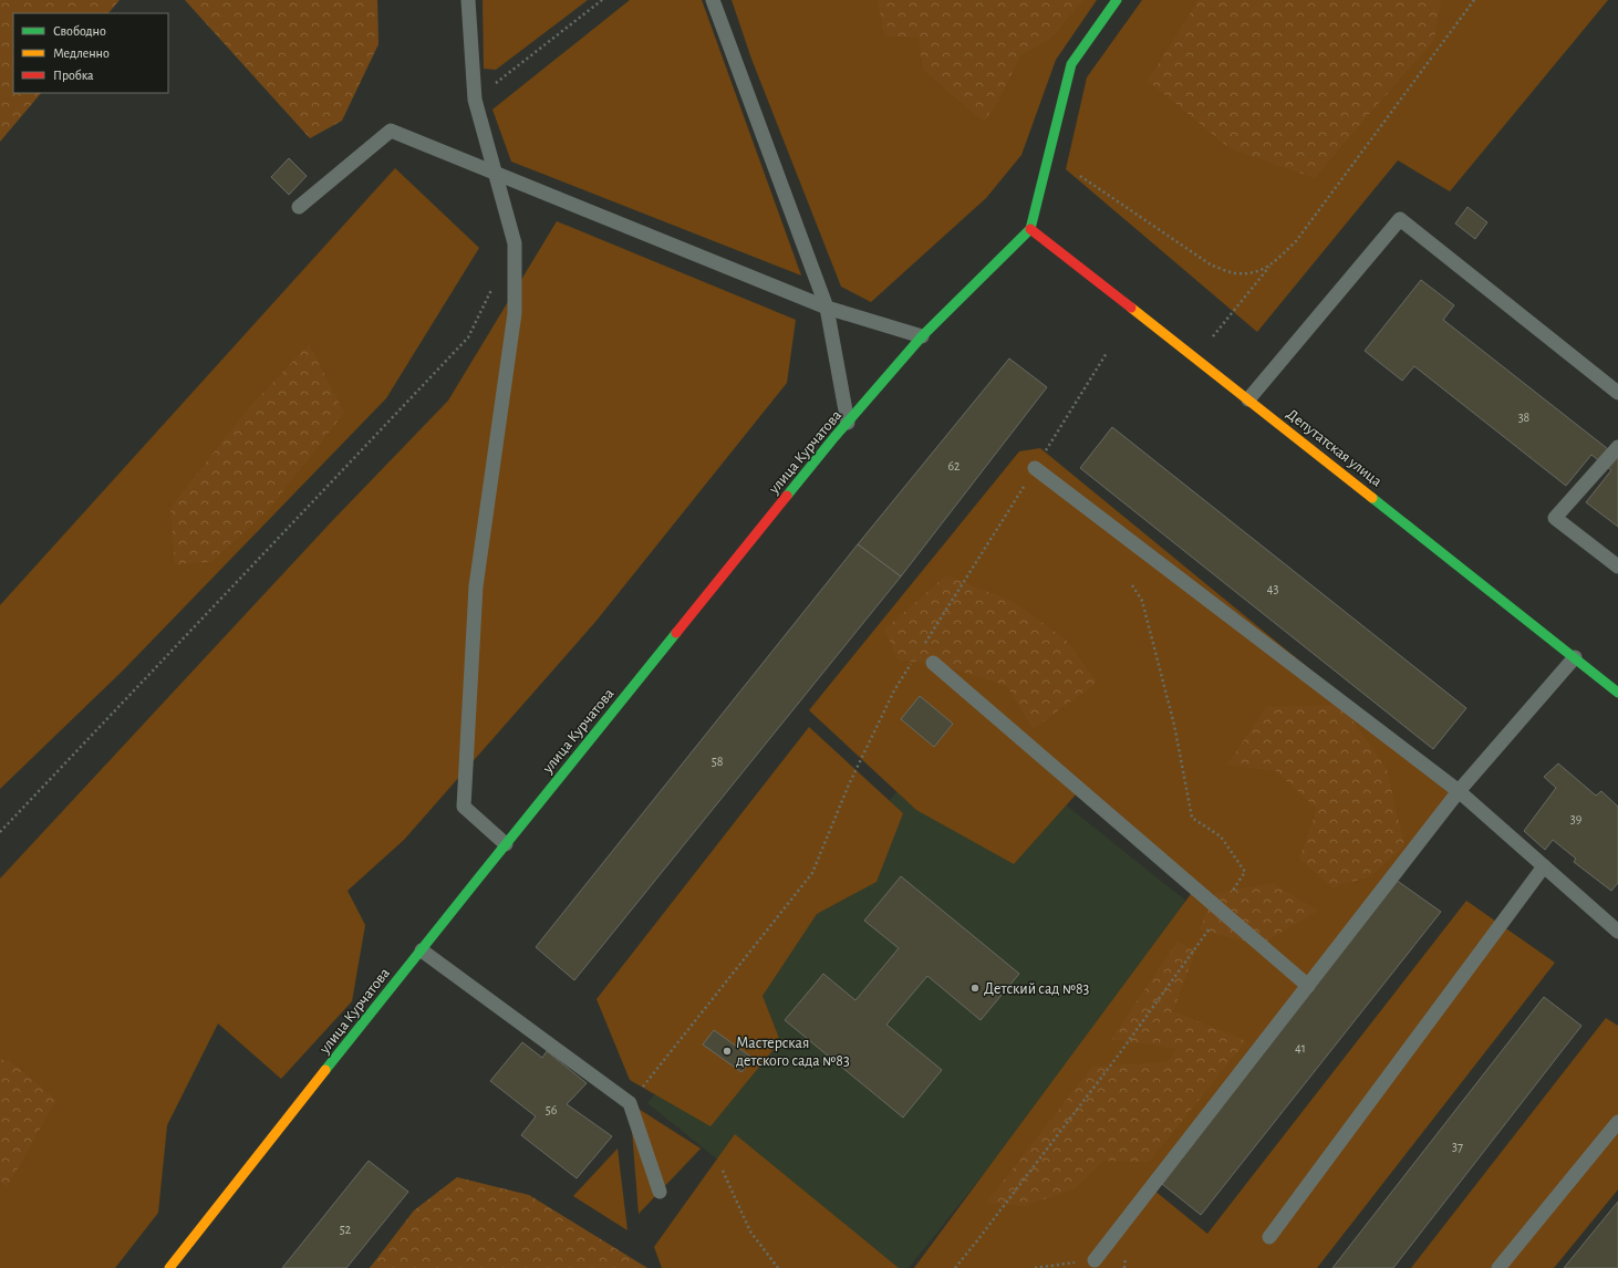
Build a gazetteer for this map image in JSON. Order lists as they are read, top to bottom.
{
  "streets": {
    "street": ["Депутатская улица", "улица Курчатова"]
  },
  "crossings": [
    ["Депутатская улица", "улица Курчатова"]
  ],
  "places": ["Детский сад №83", "Мастерская детского сада №83"],
  "house_numbers": [
    "38",
    "62",
    "43",
    "58",
    "39",
    "41",
    "56",
    "37",
    "52"
  ],
  "legend": ["Свободно", "Медленно", "Пробка"]
}
